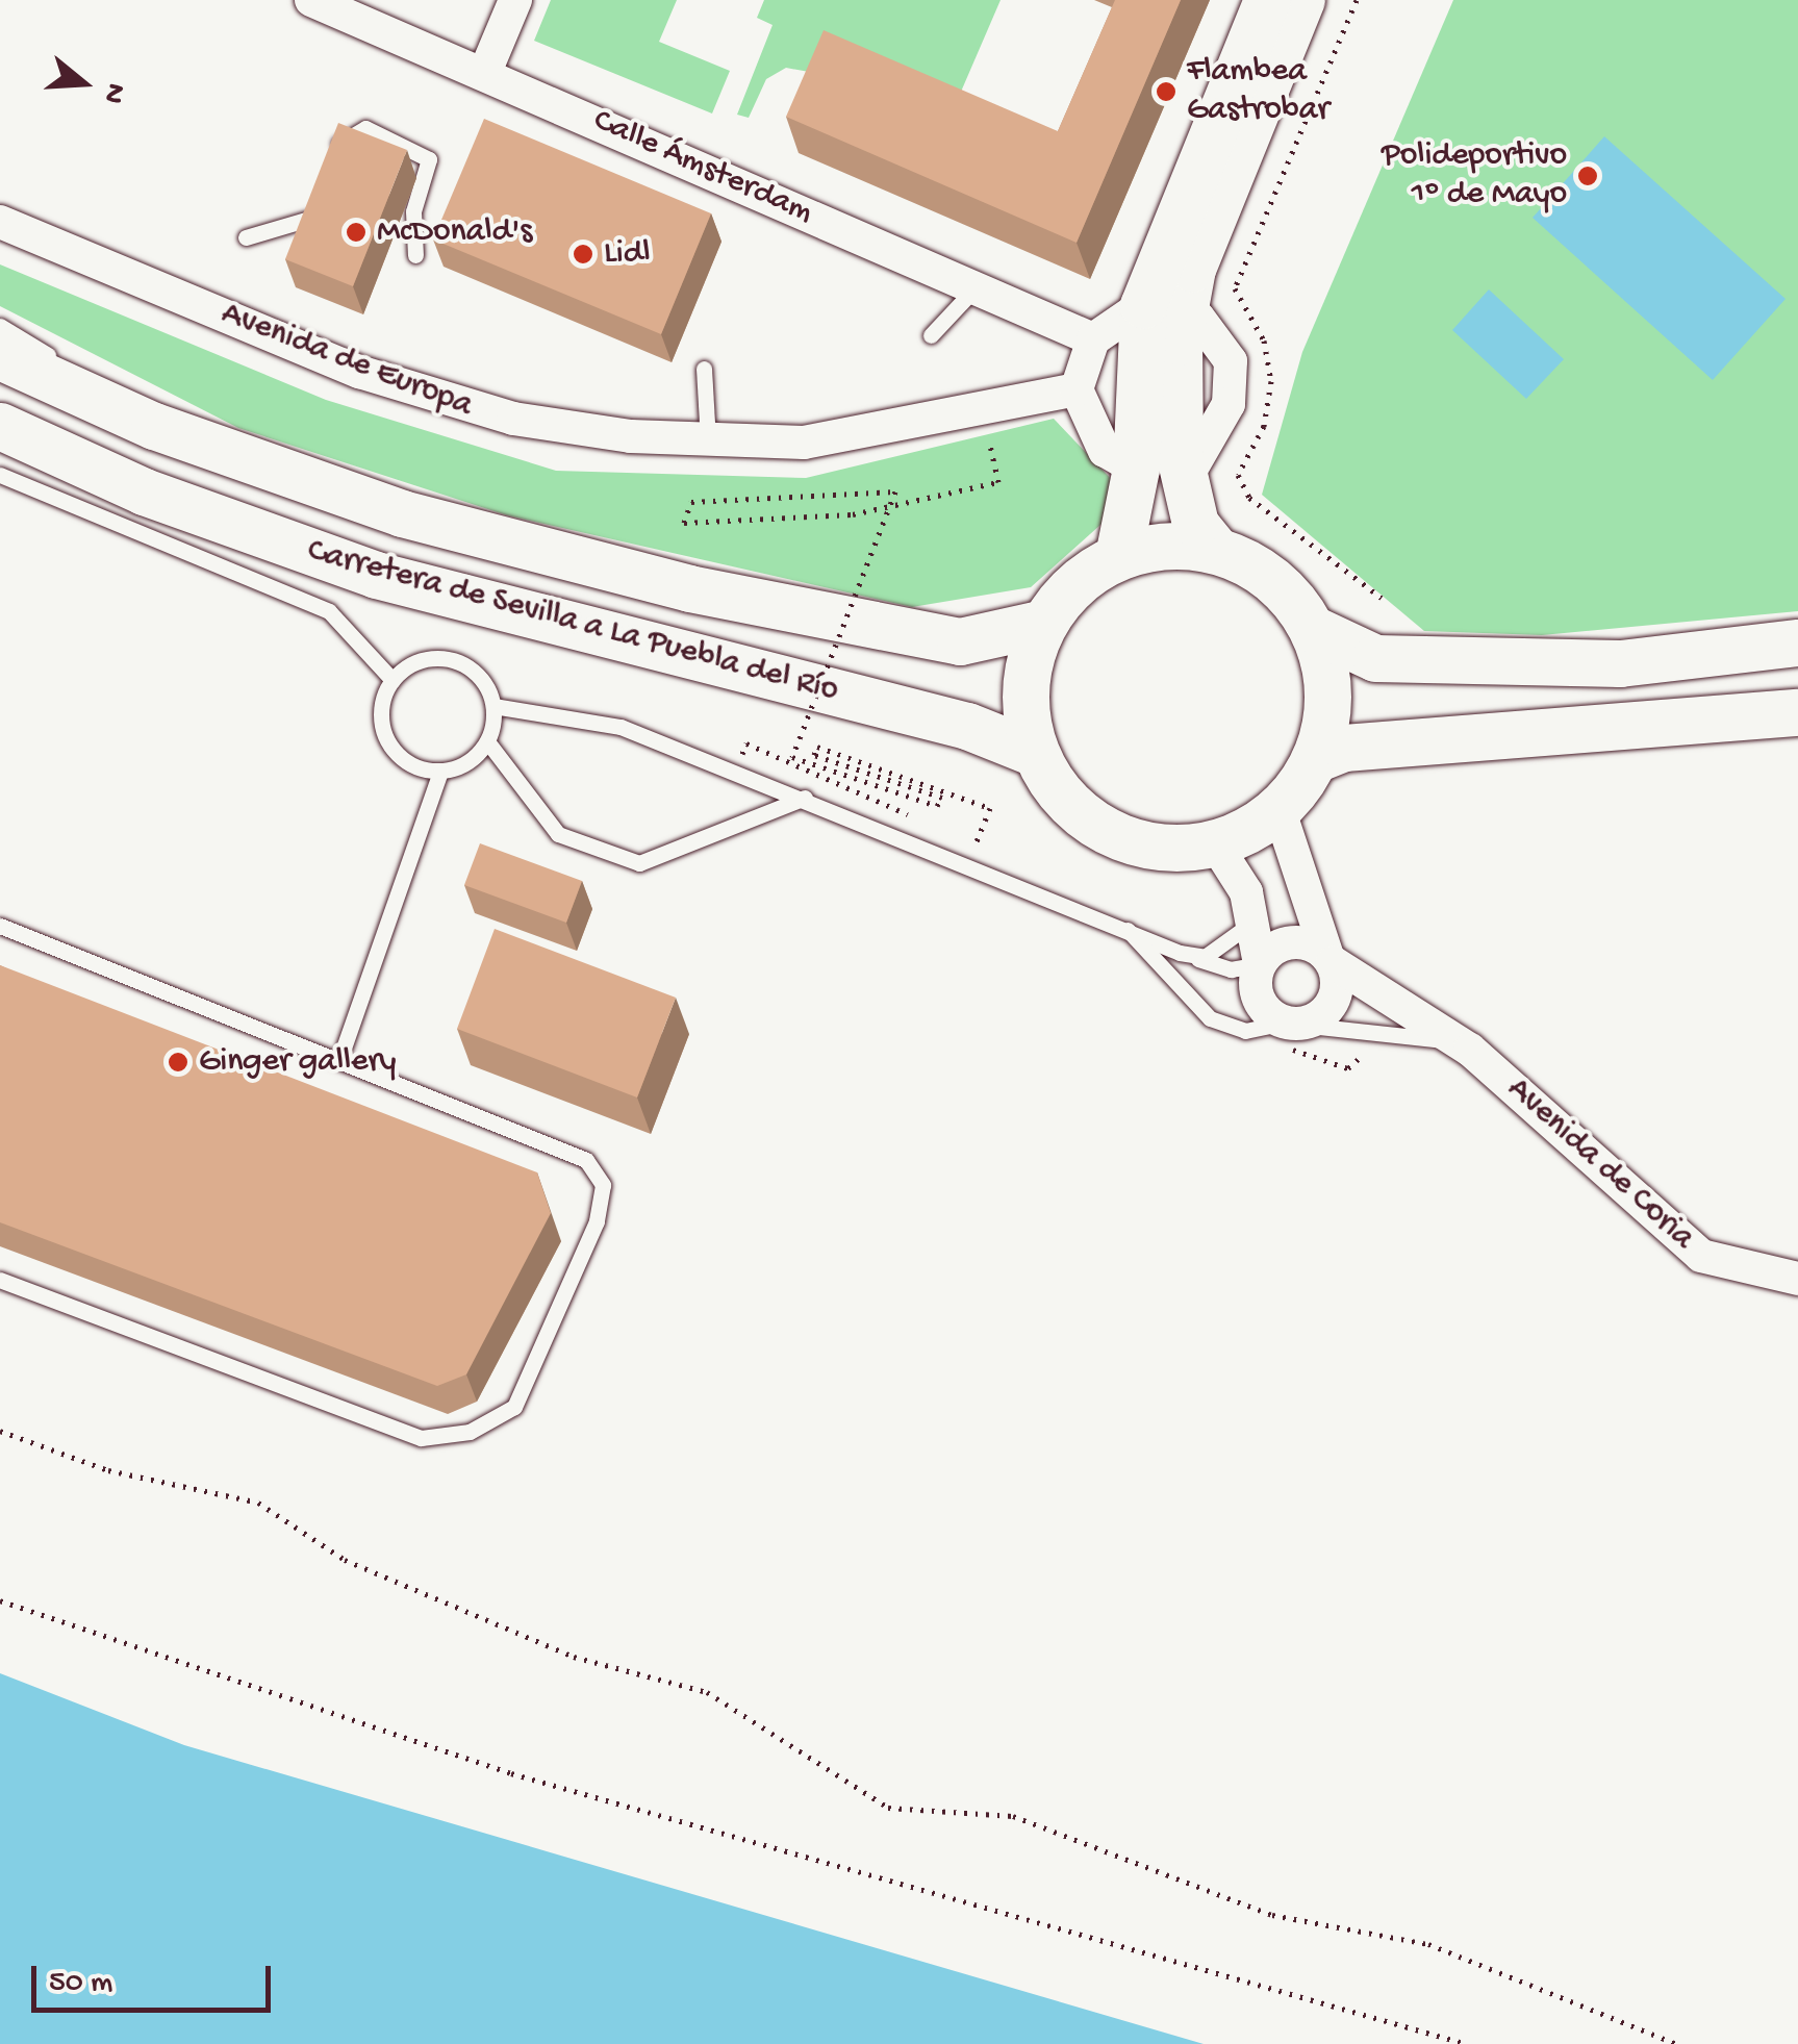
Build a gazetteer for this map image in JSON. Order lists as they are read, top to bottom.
{
  "streets": {
    "main road": ["Carretera de Sevilla a La Puebla del Río"],
    "street": ["Calle Ámsterdam", "Avenida de Europa", "Avenida de Coria"]
  },
  "places": [
    "Flambea Gastrobar",
    "Polideportivo 1º de Mayo",
    "McDonald's",
    "Lidl",
    "Ginger gallery"
  ],
  "scale_bar": "50 m",
  "north": "right"
}
